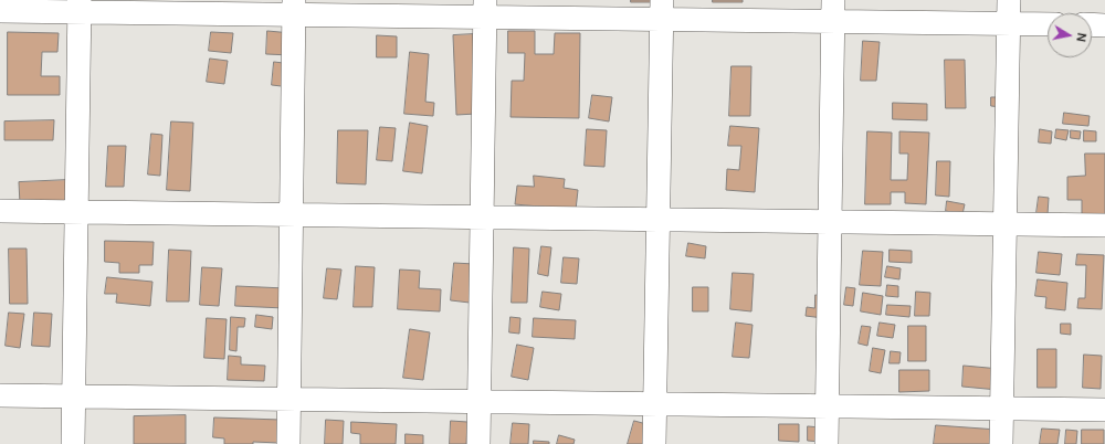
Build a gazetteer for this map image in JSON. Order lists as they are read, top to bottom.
{
  "north": "right"
}
